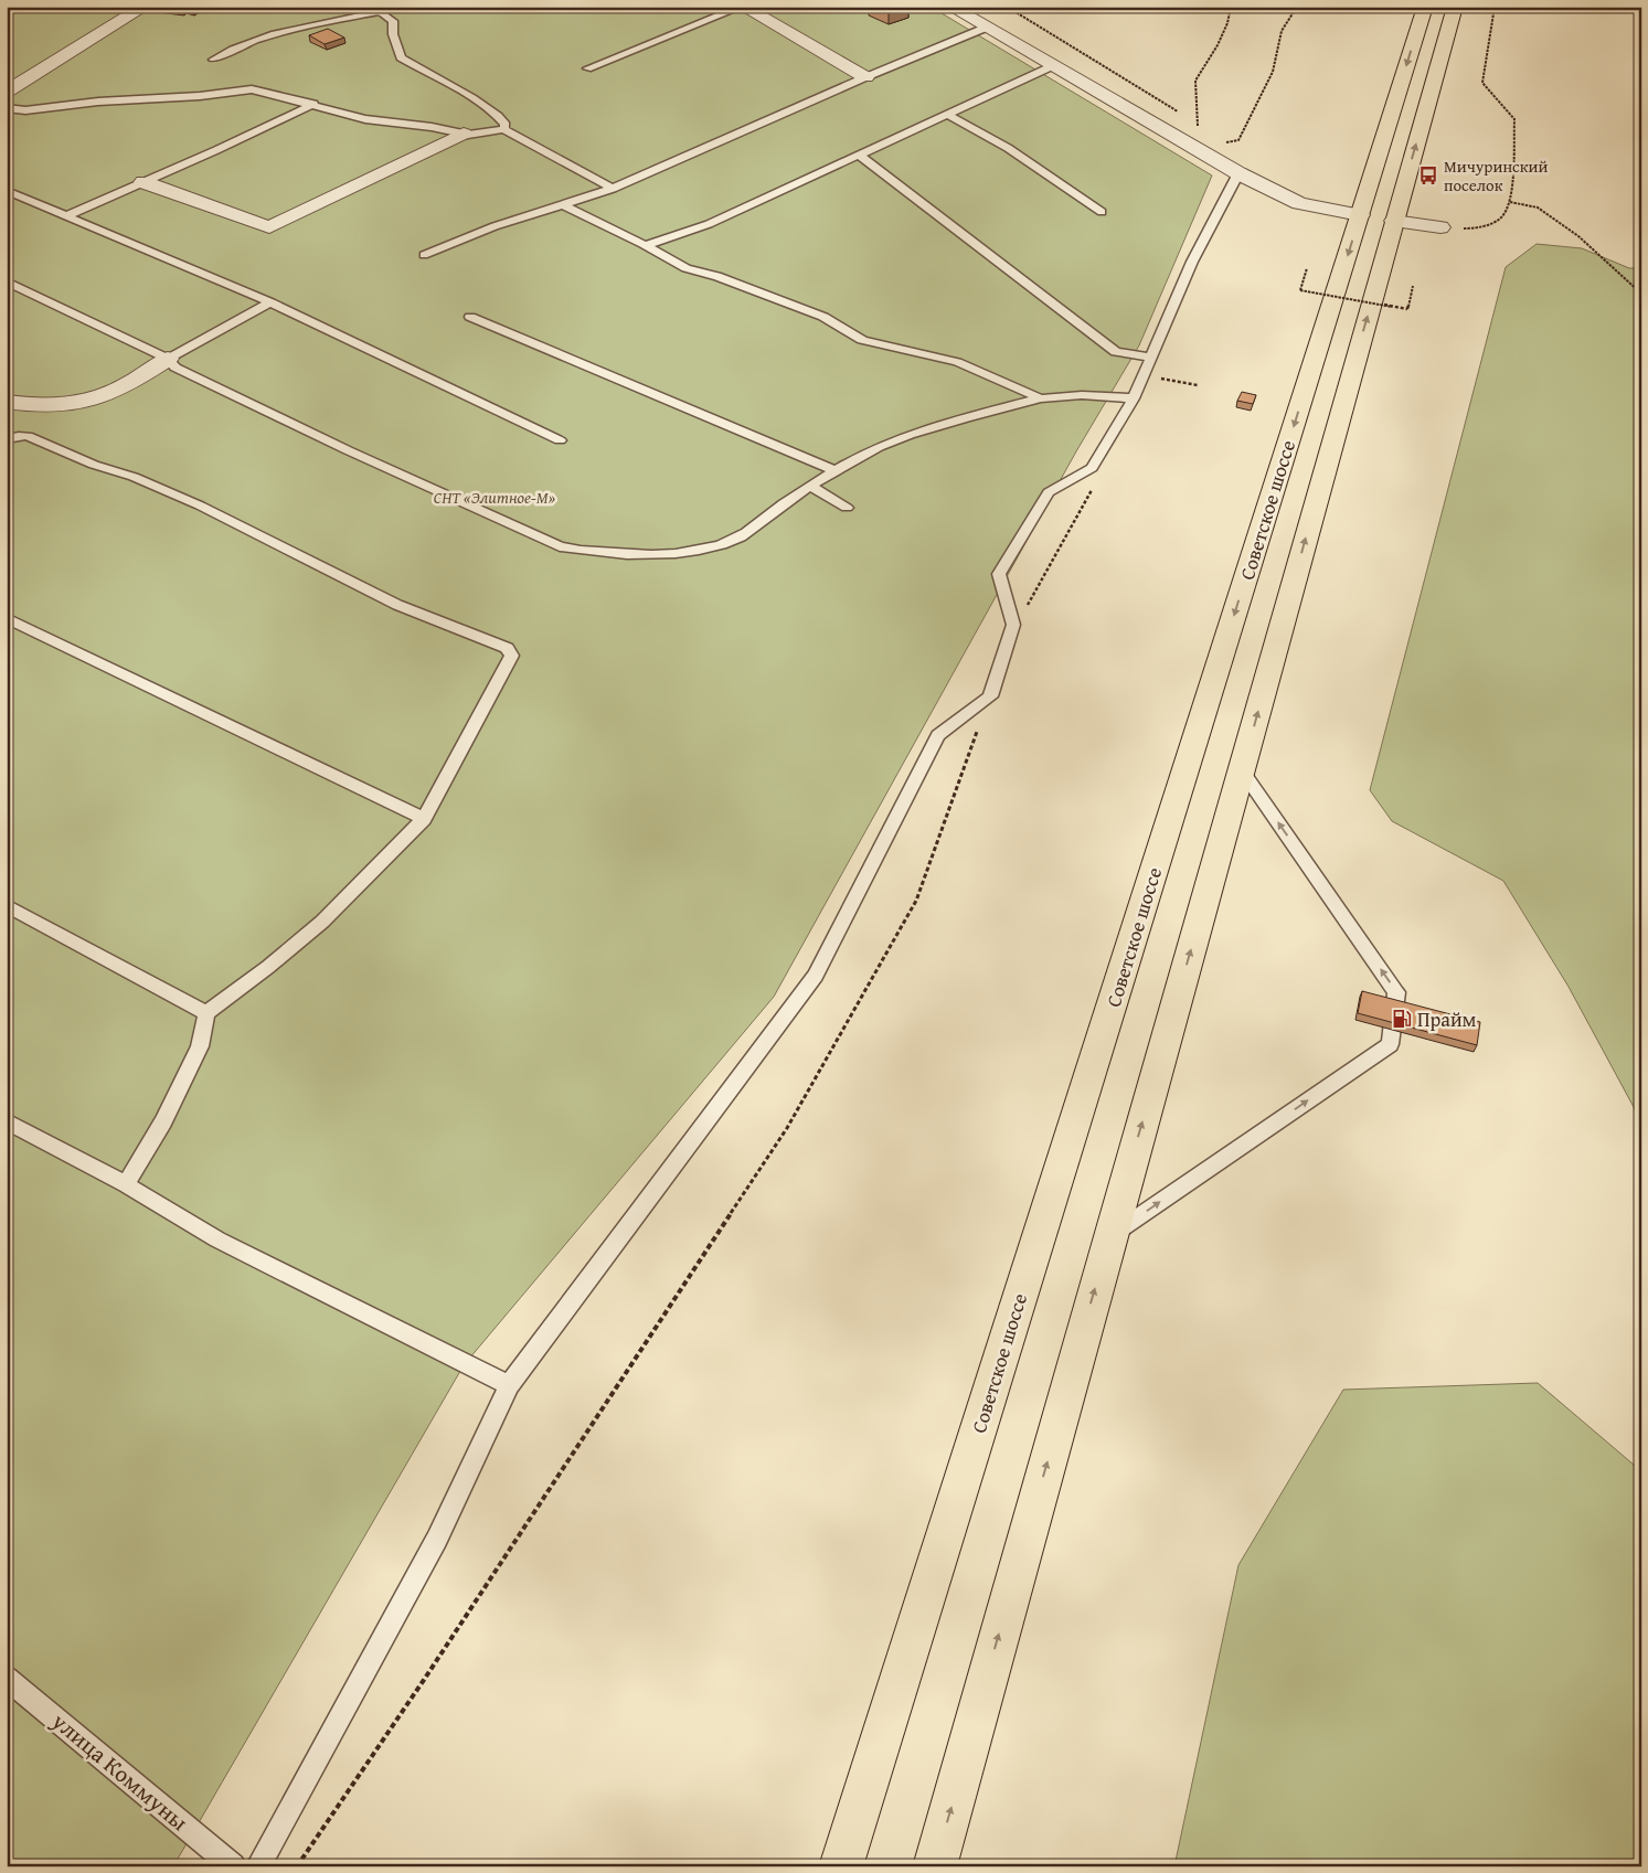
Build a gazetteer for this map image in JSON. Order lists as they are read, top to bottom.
{
  "streets": {
    "highway": ["Советское шоссе"],
    "lane": ["улица Коммуны"]
  },
  "parks": ["СНТ «Элитное-М»"],
  "places": {
    "bus stop": ["Мичуринский поселок"],
    "fuel station": ["Прайм"]
  }
}
